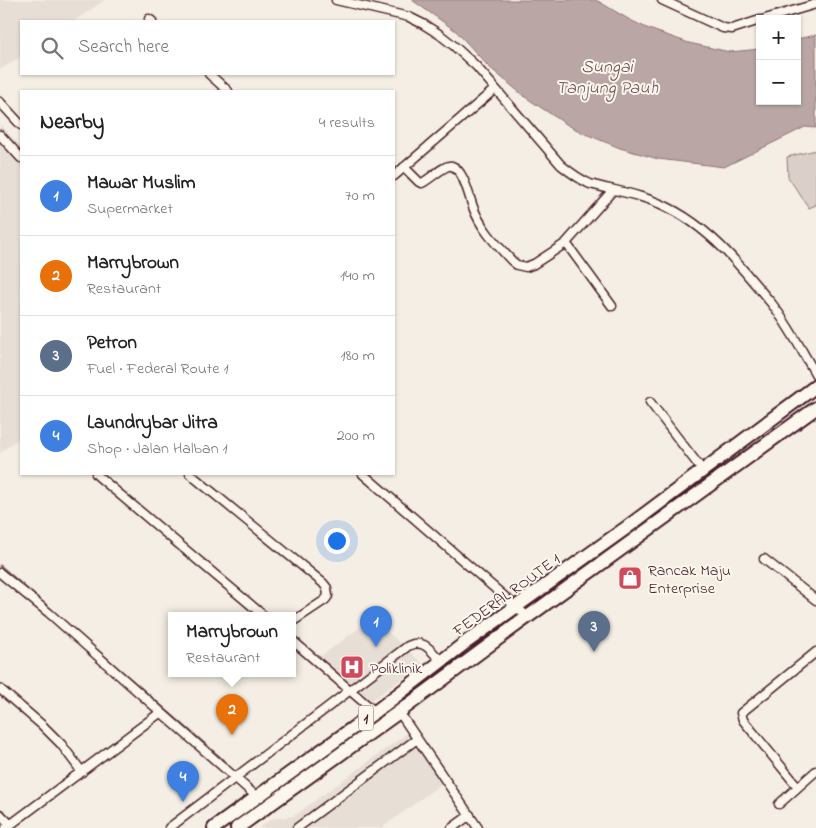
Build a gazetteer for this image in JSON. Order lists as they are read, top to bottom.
{
  "streets": {
    "highway": ["FEDERAL ROUTE 1", "1"]
  },
  "water": ["Sungai Tanjung Pauh"],
  "places": {
    "shop": ["Rancak Maju Enterprise"],
    "hospital": ["Poliklinik"]
  },
  "page": {
    "map_buttons": ["+", "−"],
    "search": "Search here",
    "heading": ["Nearby", "4 results"],
    "list": [
      {
        "mark": "1",
        "name": "Mawar Muslim",
        "note": "Supermarket",
        "value": "70 m"
      },
      {
        "mark": "2",
        "name": "Marrybrown",
        "note": "Restaurant",
        "value": "140 m"
      },
      {
        "mark": "3",
        "name": "Petron",
        "note": "Fuel · Federal Route 1",
        "value": "180 m"
      },
      {
        "mark": "4",
        "name": "Laundrybar Jitra",
        "note": "Shop · Jalan Halban 1",
        "value": "200 m"
      }
    ],
    "pins": [
      "1",
      "3",
      "2",
      "4"
    ],
    "popup": ["Marrybrown", "Restaurant"]
  }
}
